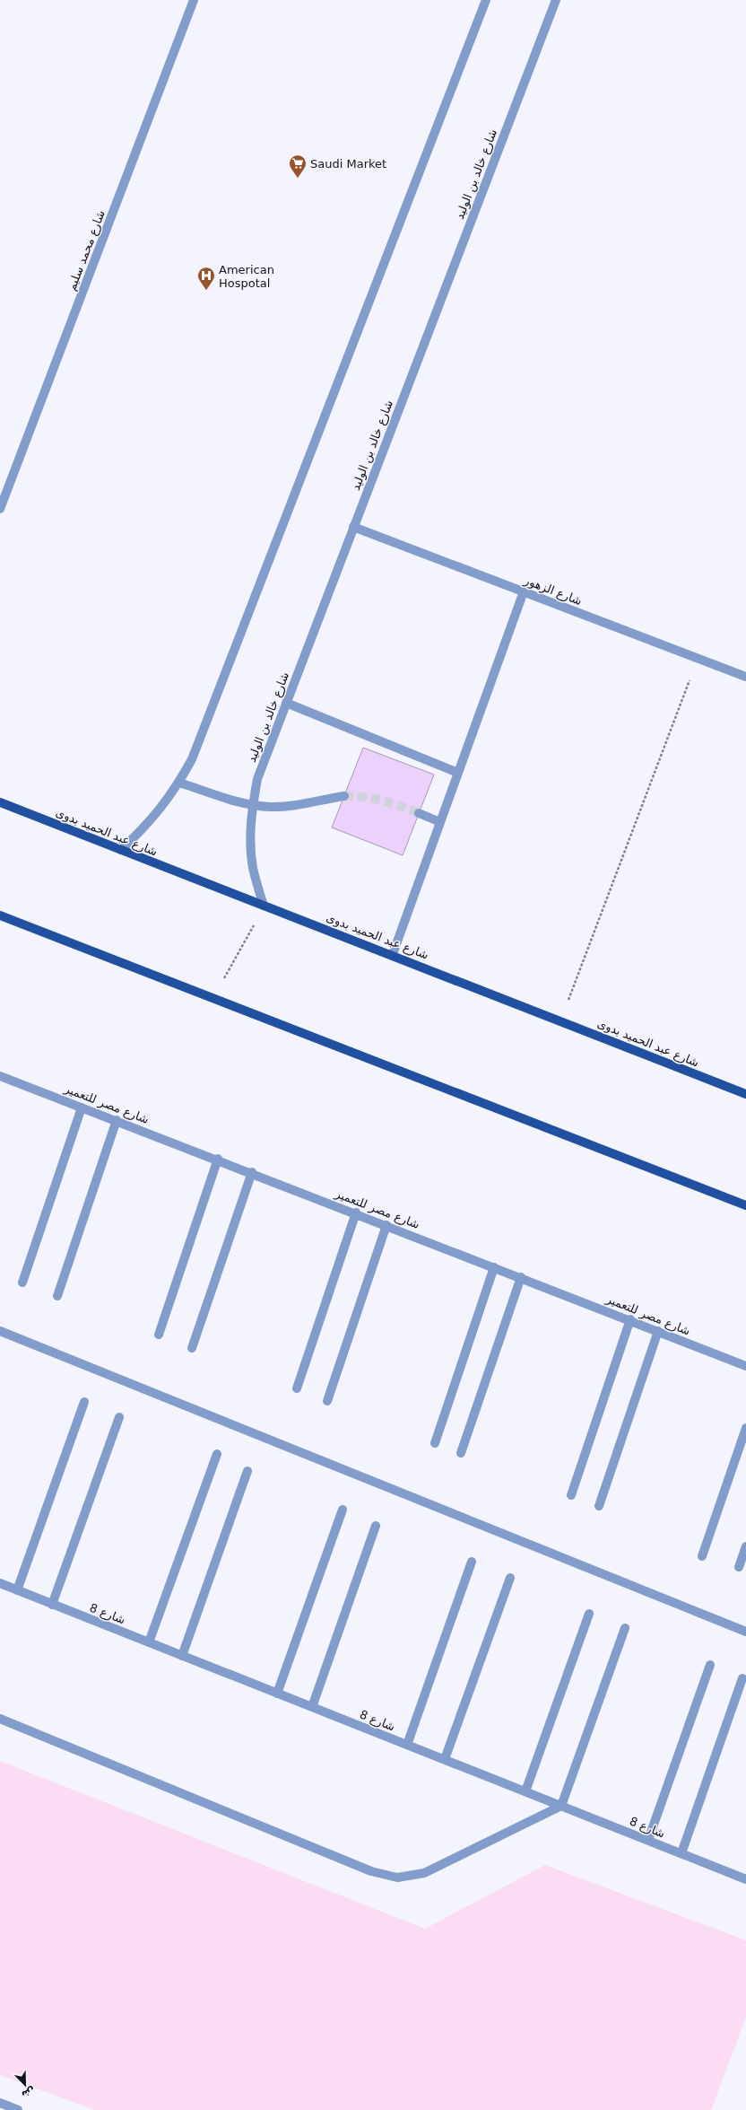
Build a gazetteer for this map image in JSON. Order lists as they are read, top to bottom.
{
  "streets": {
    "main road": ["شارع عبد الحميد بدوى"],
    "street": [
      "شارع خالد بن الوليد",
      "شارع محمد سليم",
      "شارع الزهور",
      "شارع مصر للتعمير",
      "شارع 8"
    ]
  },
  "crossings": [
    ["شارع خالد بن الوليد", "شارع الزهور"],
    ["شارع خالد بن الوليد", "شارع عبد الحميد بدوى"]
  ],
  "places": {
    "supermarket": ["Saudi Market"],
    "hospital": ["American Hospotal"]
  },
  "north": "bottom right"
}
